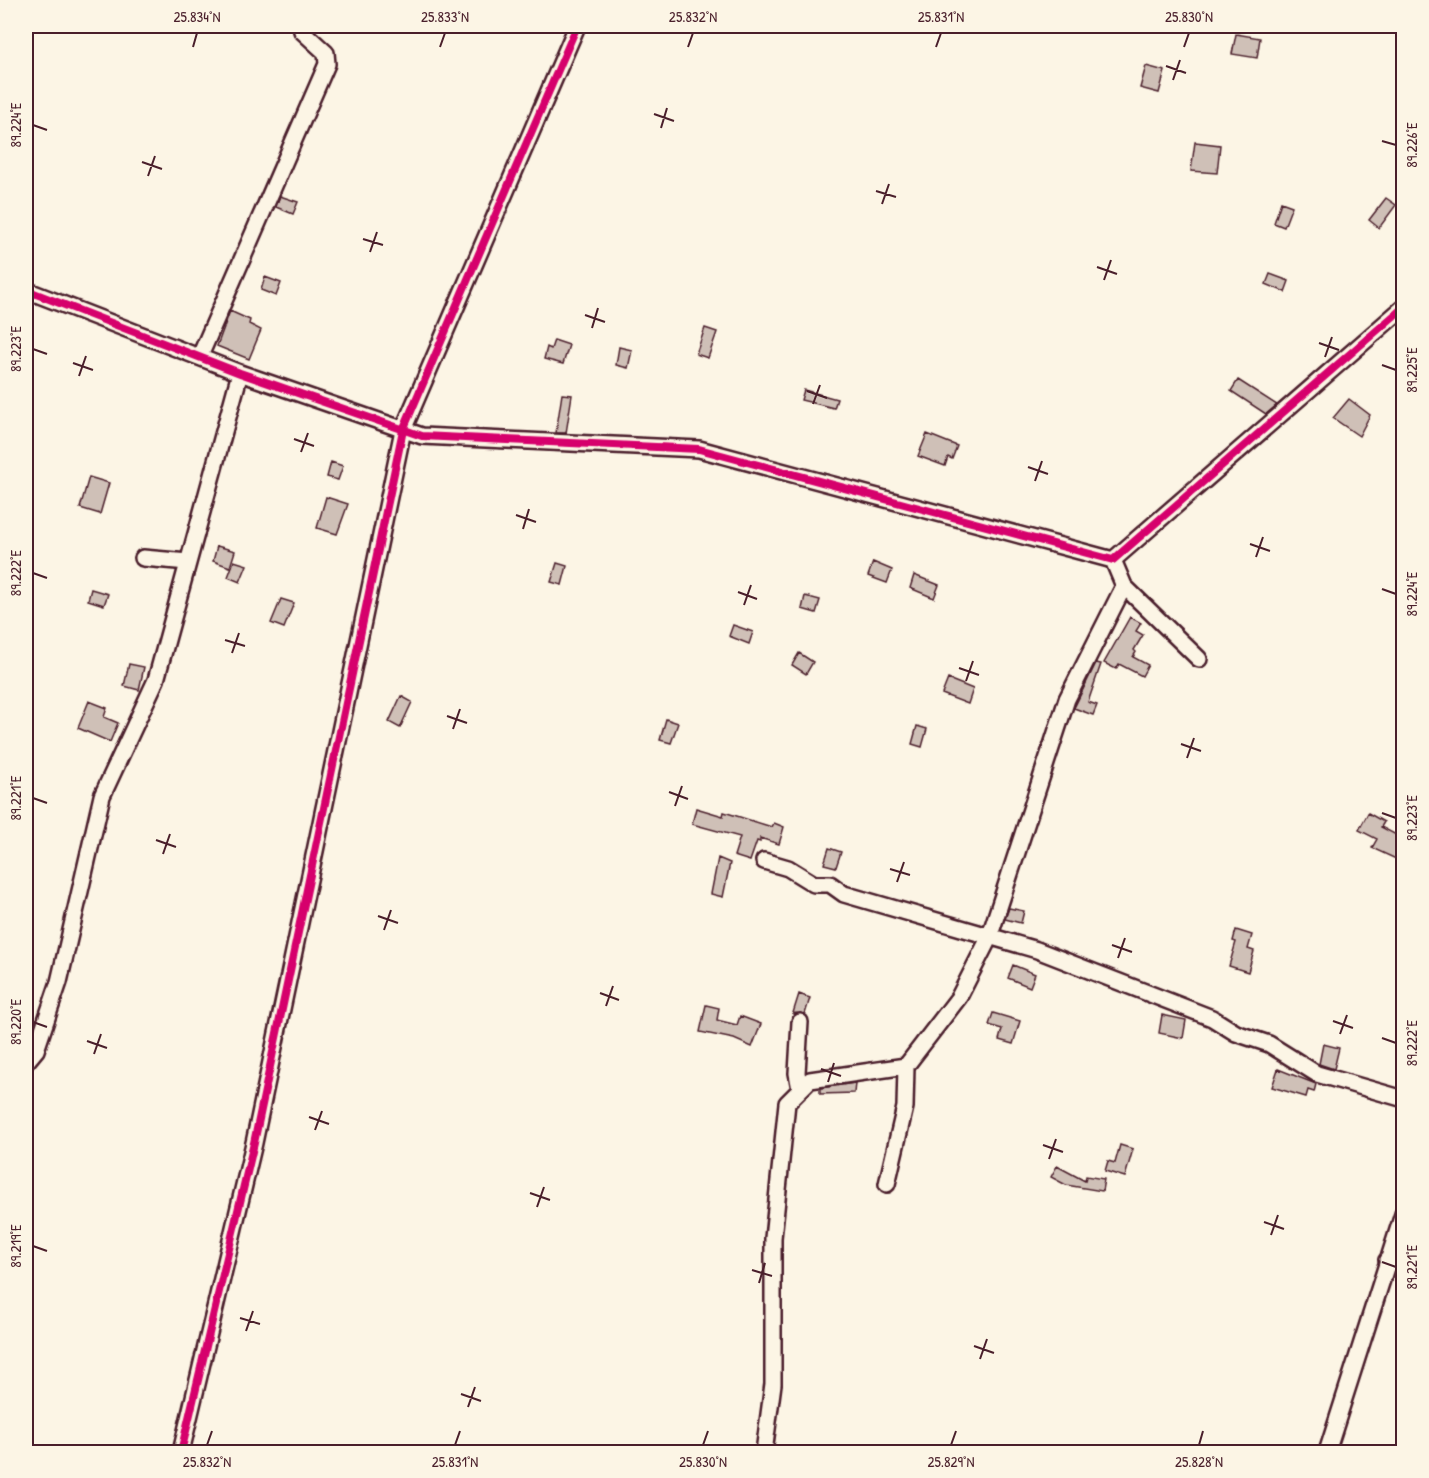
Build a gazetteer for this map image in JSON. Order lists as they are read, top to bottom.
{
  "coordinates": [
    "25.834°N",
    "25.833°N",
    "25.832°N",
    "25.831°N",
    "25.830°N",
    "89.224°E",
    "89.226°E",
    "89.223°E",
    "89.225°E",
    "89.222°E",
    "89.221°E",
    "89.220°E",
    "89.219°E",
    "25.829°N",
    "25.828°N"
  ]
}
